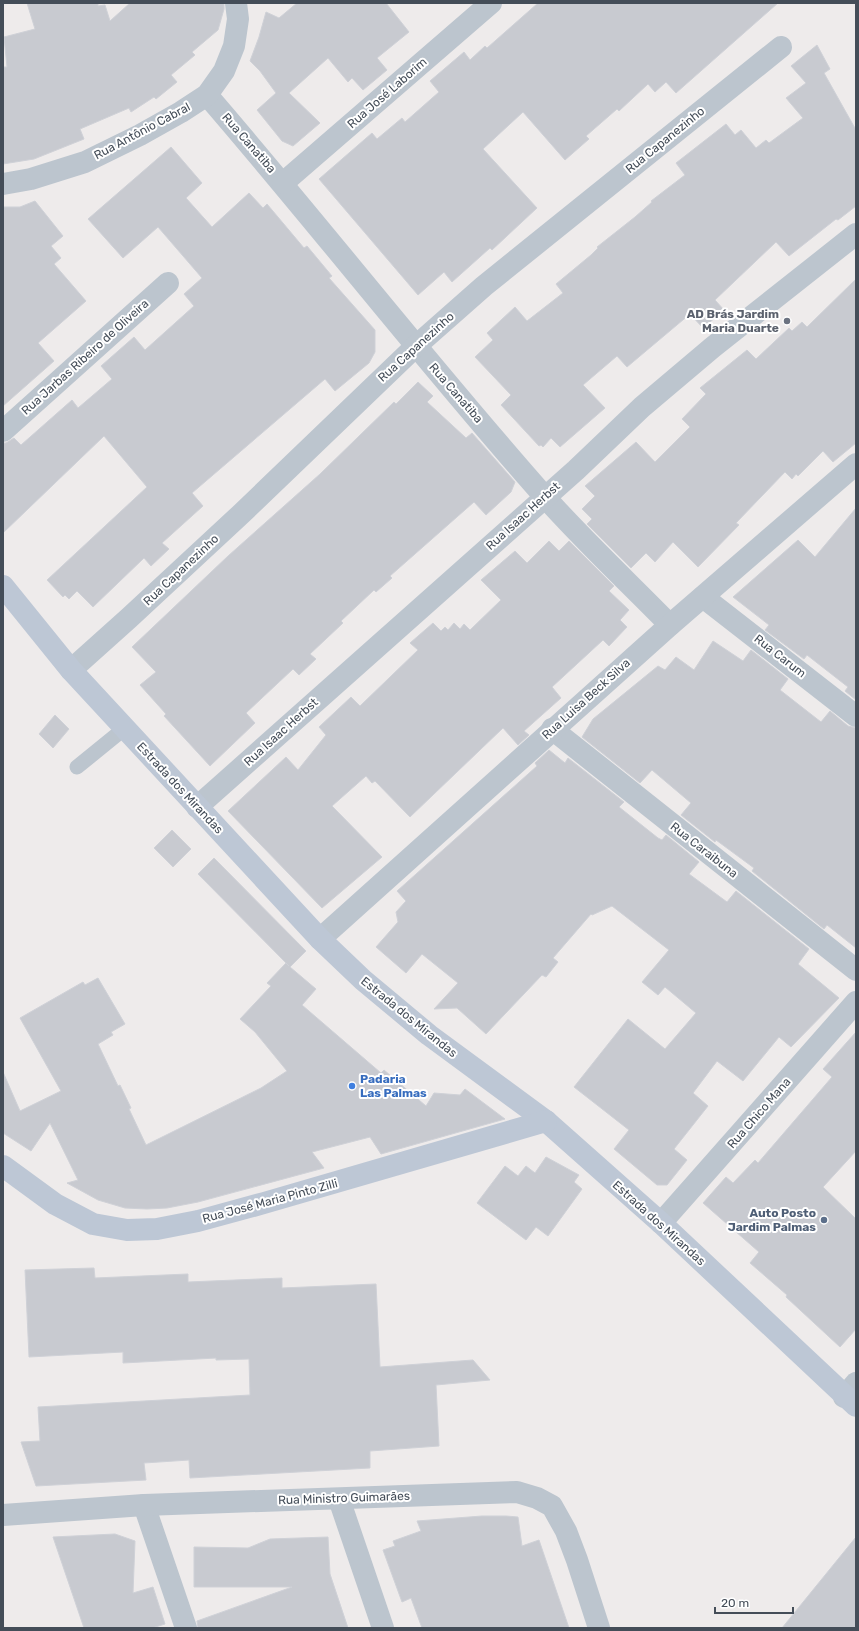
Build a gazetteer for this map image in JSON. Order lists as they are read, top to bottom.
{
  "streets": {
    "street": [
      "Rua José Laborim",
      "Rua Antônio Cabral",
      "Rua Capanezinho",
      "Rua Canatiba",
      "Rua Jarbas Ribeiro de Oliveira",
      "Rua Isaac Herbst",
      "Rua Carum",
      "Rua Luisa Beck Silva",
      "Estrada dos Mirandas",
      "Rua Caraibuna",
      "Rua Chico Mana",
      "Rua José Maria Pinto Zilli",
      "Rua Ministro Guimarães"
    ]
  },
  "crossings": [
    ["Rua José Laborim", "Rua Canatiba"],
    ["Rua Antônio Cabral", "Rua Canatiba"],
    ["Rua Capanezinho", "Rua Canatiba"],
    ["Rua Capanezinho", "Estrada dos Mirandas"],
    ["Rua Canatiba", "Rua Isaac Herbst"],
    ["Rua Canatiba", "Rua Luisa Beck Silva"],
    ["Rua Isaac Herbst", "Estrada dos Mirandas"],
    ["Rua Carum", "Rua Luisa Beck Silva"],
    ["Rua Luisa Beck Silva", "Estrada dos Mirandas"],
    ["Rua Luisa Beck Silva", "Rua Caraibuna"],
    ["Estrada dos Mirandas", "Rua Chico Mana"],
    ["Estrada dos Mirandas", "Rua José Maria Pinto Zilli"]
  ],
  "places": ["AD Brás Jardim Maria Duarte", "Padaria Las Palmas", "Auto Posto Jardim Palmas"],
  "scale_bar": "20 m"
}
